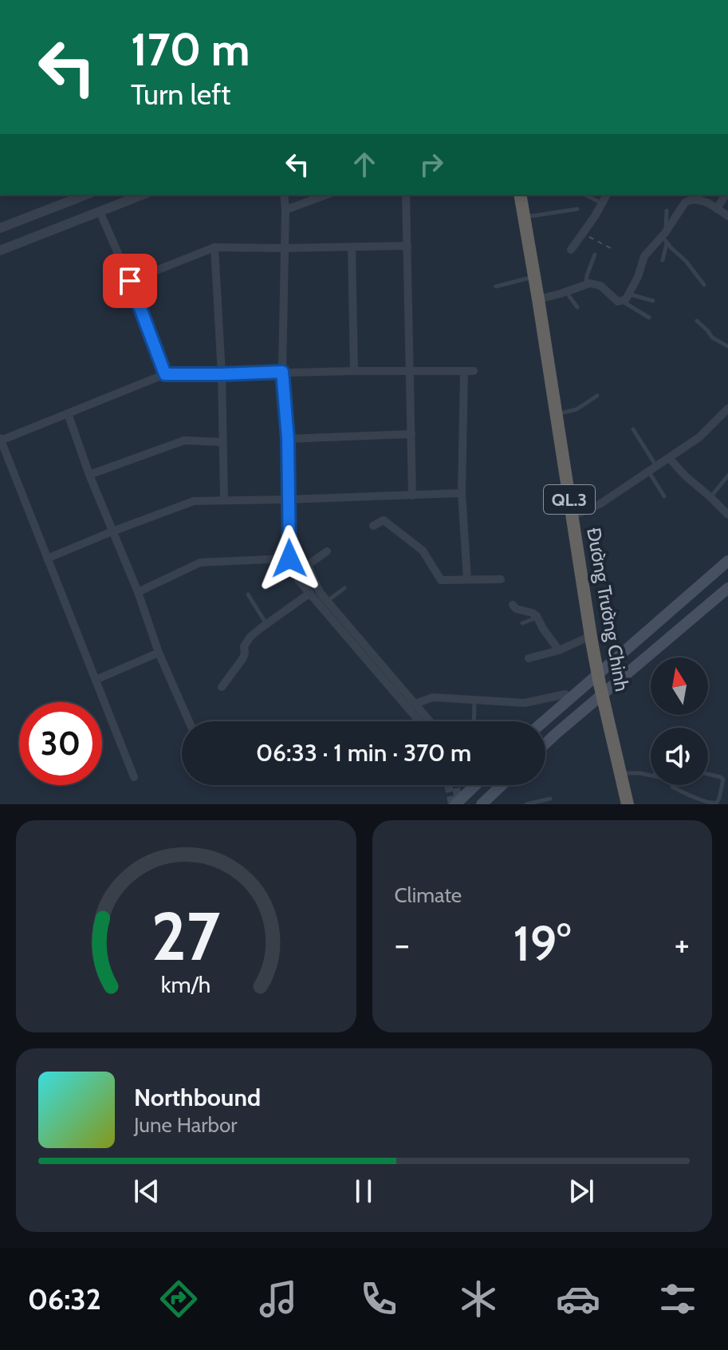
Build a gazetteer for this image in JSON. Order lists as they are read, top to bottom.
{
  "streets": {
    "highway": ["QL.3", "Đường Trường Chinh"]
  },
  "north": "top",
  "page": {
    "turn": ["170 m", "Turn left"],
    "limit": "30",
    "trip": "06:33 · 1 min · 370 m",
    "tile": "Climate",
    "heat": ["−", "19°", "+"],
    "song": ["Northbound", "June Harbor"],
    "tabs": "06:32",
    "gauge": ["27", "km/h"]
  }
}
